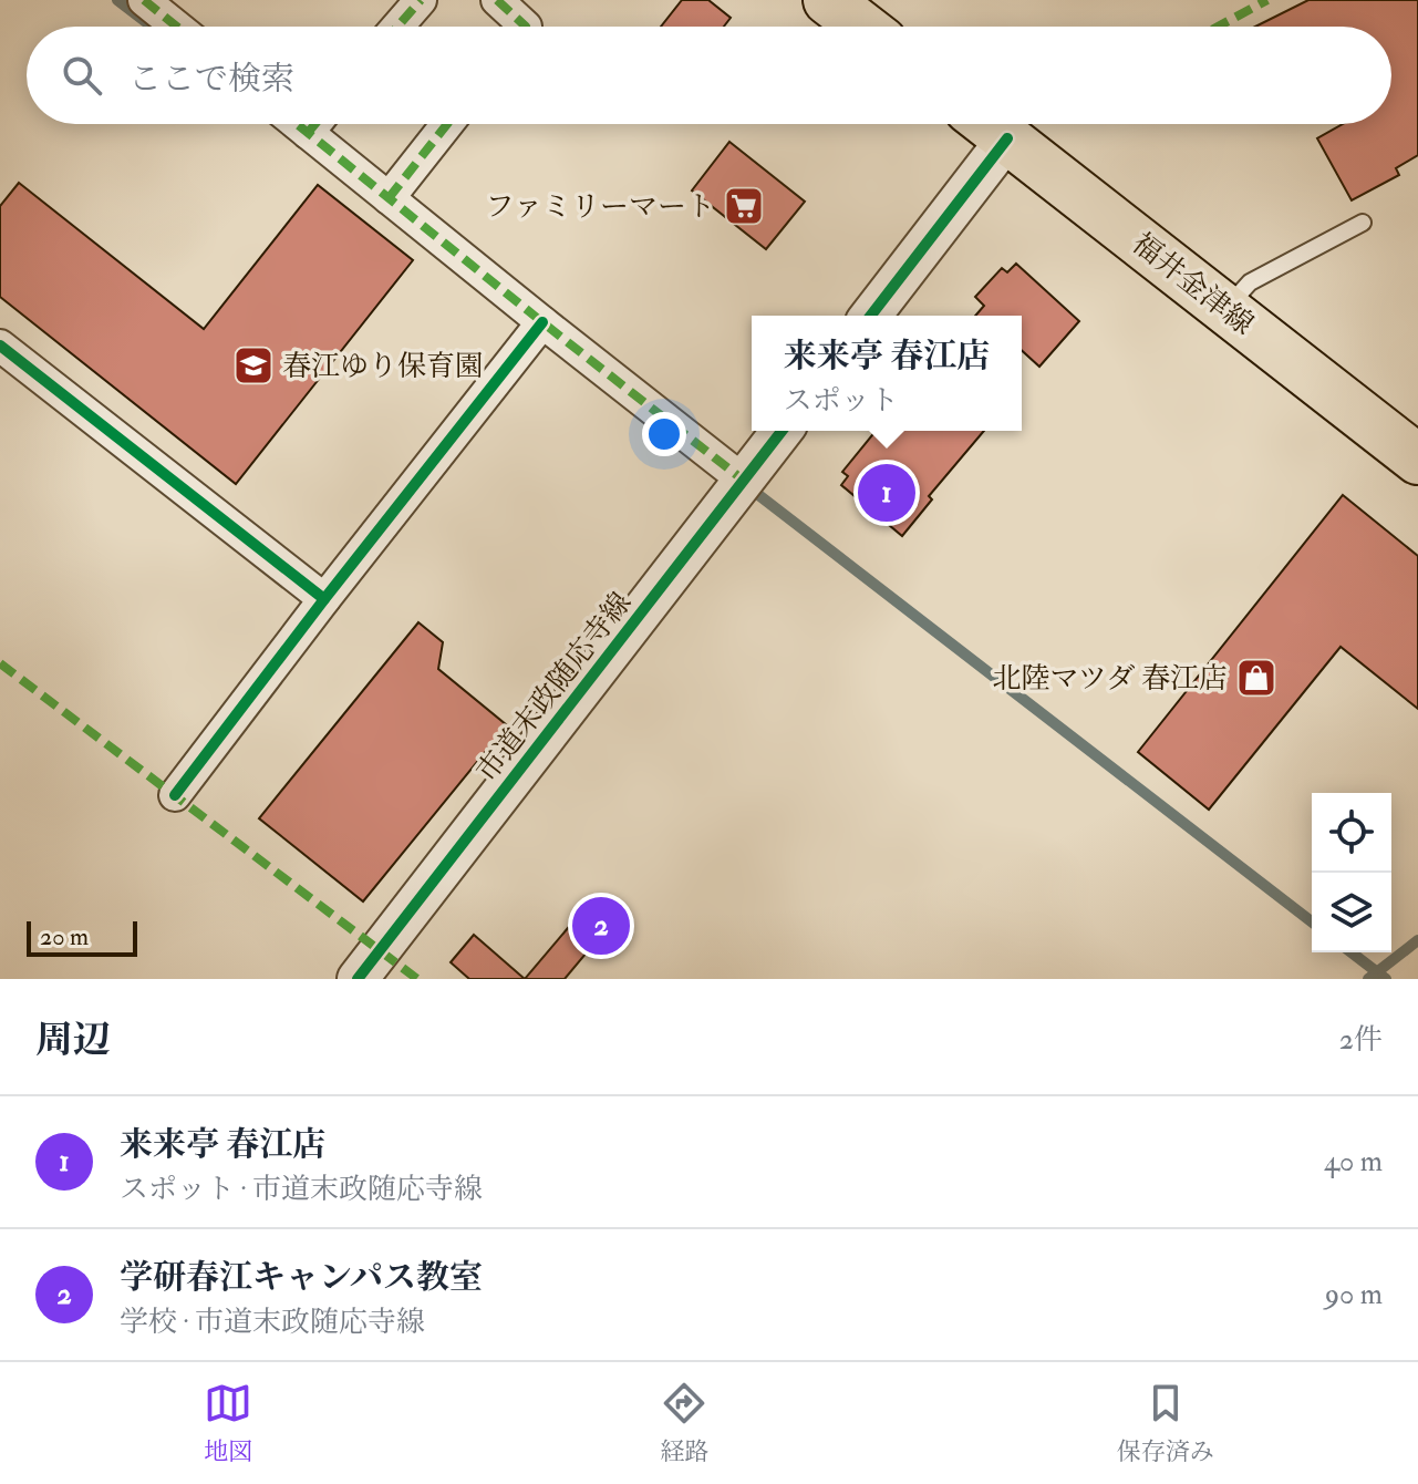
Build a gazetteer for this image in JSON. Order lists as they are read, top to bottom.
{
  "streets": {
    "main road": ["福井金津線"],
    "street": ["市道末政随応寺線"]
  },
  "places": {
    "supermarket": ["ファミリーマート"],
    "school or university": ["春江ゆり保育園"],
    "shop": ["北陸マツダ 春江店"]
  },
  "scale_bar": "20 m",
  "page": {
    "search": "ここで検索",
    "popup": ["来来亭 春江店", "スポット"],
    "pins": ["1", "2"],
    "scale": "20 m",
    "heading": ["周辺", "2件"],
    "list": [
      {
        "mark": "1",
        "name": "来来亭 春江店",
        "note": "スポット · 市道末政随応寺線",
        "value": "40 m"
      },
      {
        "mark": "2",
        "name": "学研春江キャンパス教室",
        "note": "学校 · 市道末政随応寺線",
        "value": "90 m"
      }
    ],
    "nav": ["地図", "経路", "保存済み"]
  }
}
